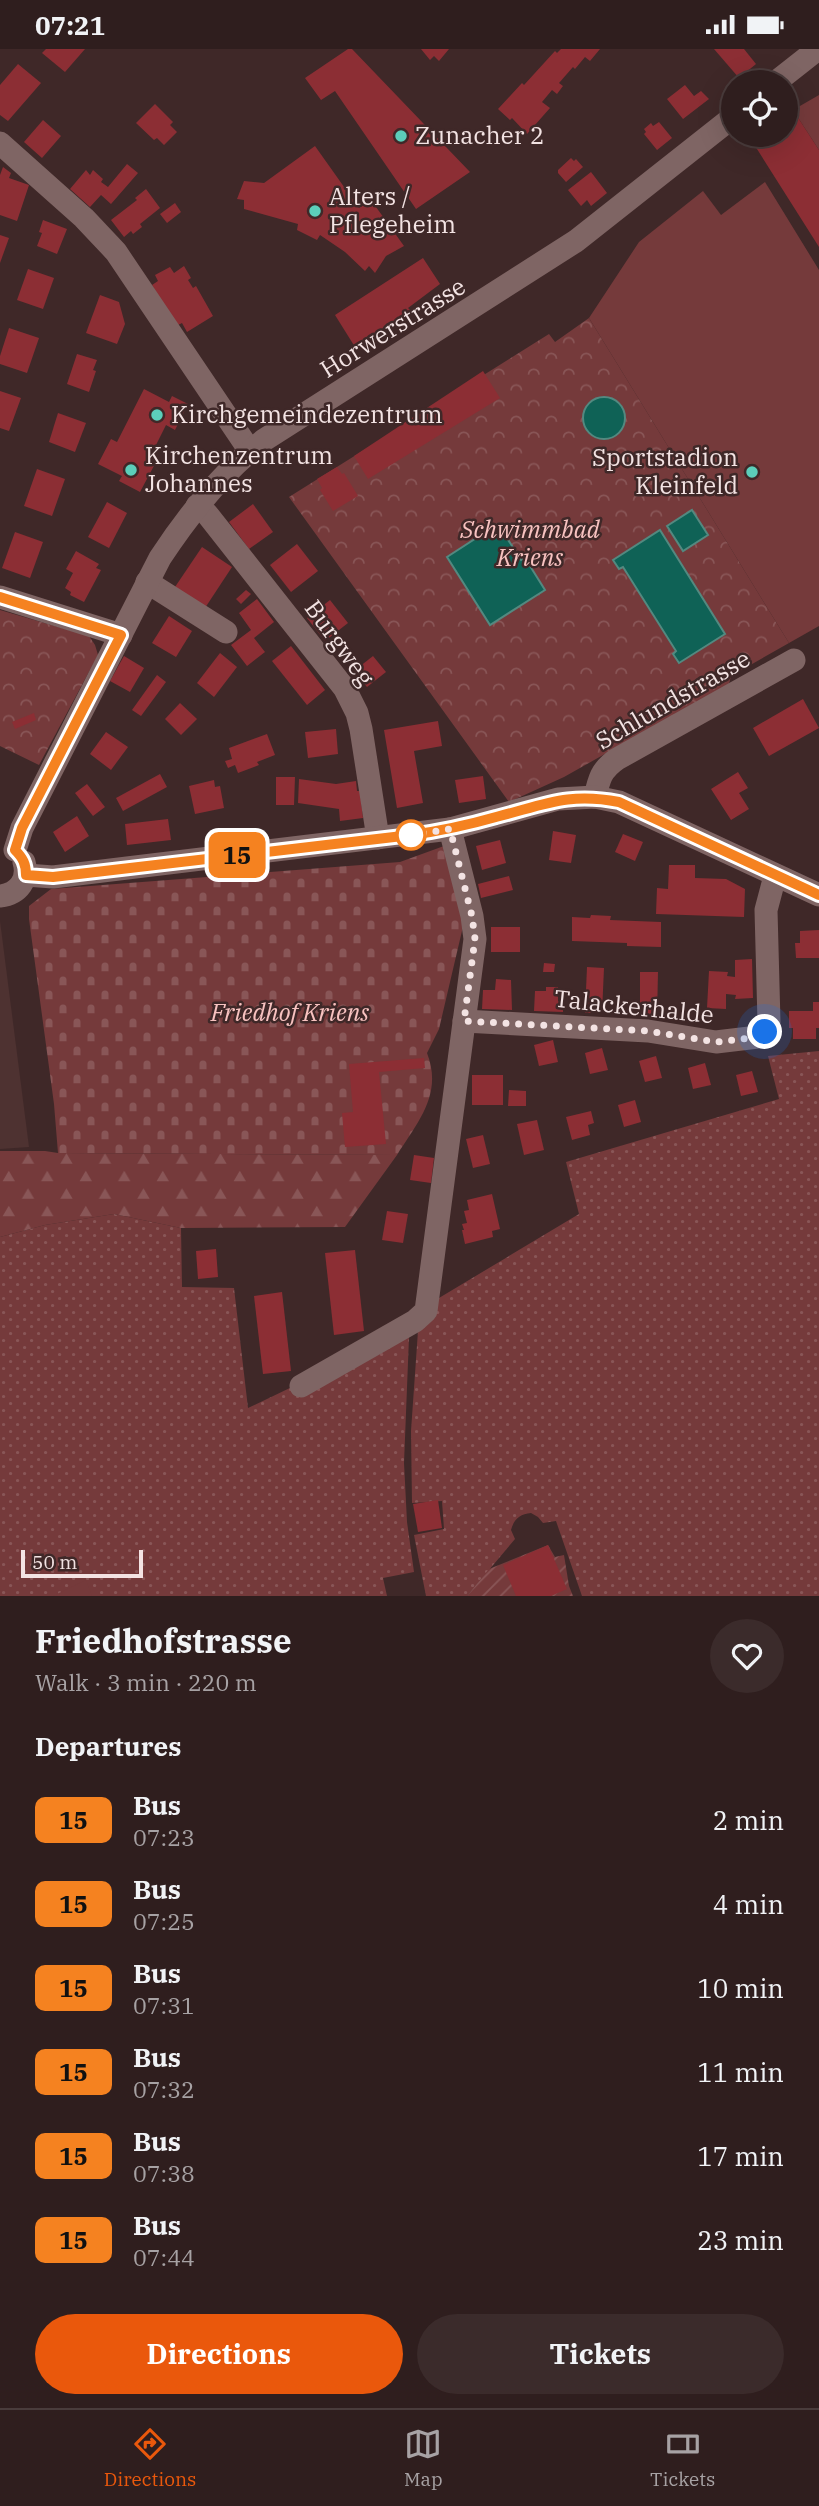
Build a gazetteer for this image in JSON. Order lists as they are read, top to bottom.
{
  "streets": {
    "street": [
      "Horwerstrasse",
      "Burgweg",
      "Schlundstrasse",
      "Talackerhalde"
    ]
  },
  "crossings": [
    ["Horwerstrasse", "Burgweg"]
  ],
  "parks": ["Schwimmbad Kriens", "Friedhof Kriens"],
  "places": [
    "Zunacher 2",
    "Alters / Pflegeheim",
    "Kirchgemeindezentrum",
    "Kirchenzentrum Johannes",
    "Sportstadion Kleinfeld"
  ],
  "lines": ["bus line 15"],
  "scale_bar": "50 m",
  "page": {
    "status": "07:21",
    "on_map": "15",
    "scale": "50 m",
    "heading": [
      ["Friedhofstrasse", "Walk · 3 min · 220 m"],
      "Departures"
    ],
    "list": [
      {
        "mark": "15",
        "name": "Bus",
        "note": "07:23",
        "value": "2 min"
      },
      {
        "mark": "15",
        "name": "Bus",
        "note": "07:25",
        "value": "4 min"
      },
      {
        "mark": "15",
        "name": "Bus",
        "note": "07:31",
        "value": "10 min"
      },
      {
        "mark": "15",
        "name": "Bus",
        "note": "07:32",
        "value": "11 min"
      },
      {
        "mark": "15",
        "name": "Bus",
        "note": "07:38",
        "value": "17 min"
      },
      {
        "mark": "15",
        "name": "Bus",
        "note": "07:44",
        "value": "23 min"
      }
    ],
    "buttons": ["Directions", "Tickets"],
    "tabs": ["Directions", "Map", "Tickets"]
  }
}
